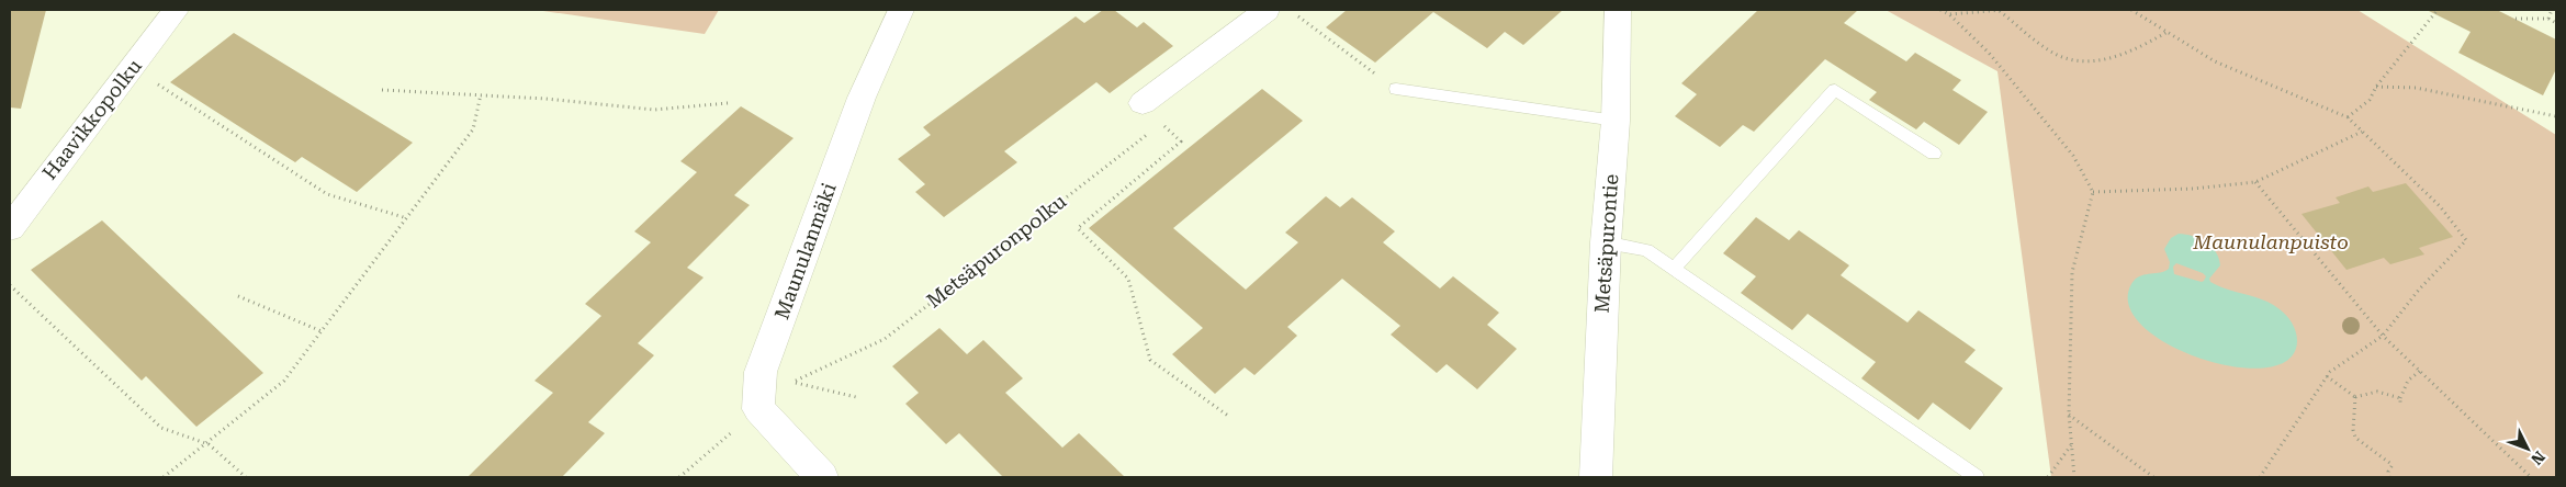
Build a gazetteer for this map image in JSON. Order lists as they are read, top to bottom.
{
  "streets": {
    "street": ["Haavikkopolku", "Metsäpurontie", "Maunulanmäki"],
    "path": ["Metsäpuronpolku"]
  },
  "parks": ["Maunulanpuisto"],
  "north": "bottom right"
}
